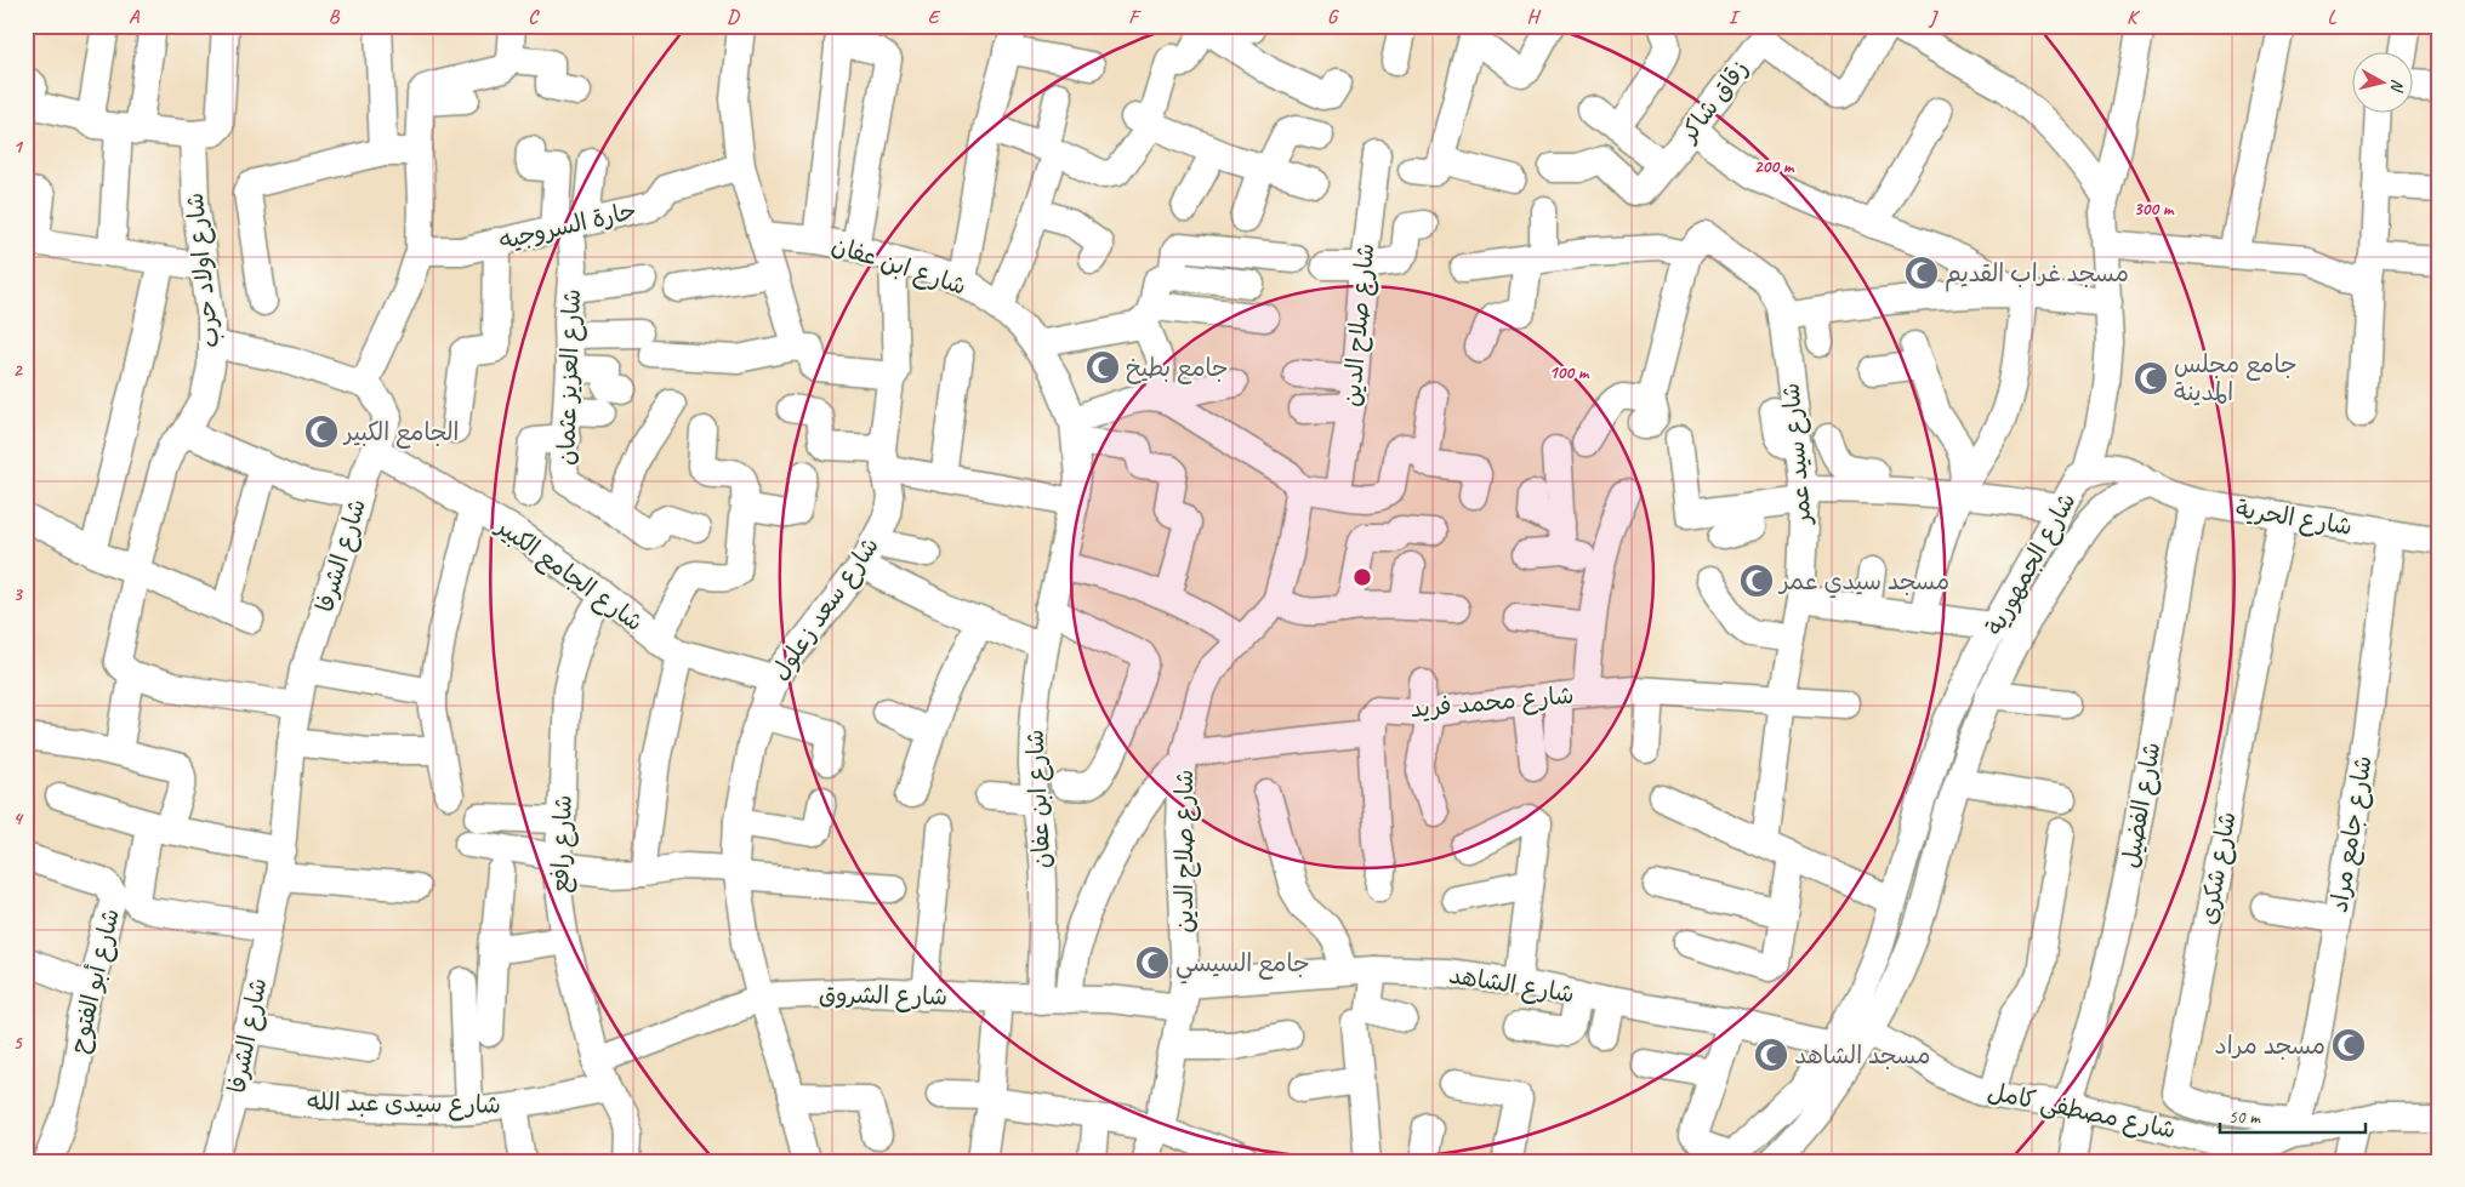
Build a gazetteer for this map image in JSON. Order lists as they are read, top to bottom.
{
  "streets": {
    "street": [
      "زقاق شاكر",
      "حارة السروجيه",
      "شارع ابن عفان",
      "شارع اولاد حرب",
      "شارع صلاح الدين",
      "شارع العزيز عثمان",
      "شارع سيد عمر",
      "شارع الحرية",
      "شارع الشرفا",
      "شارع الجمهورية",
      "شارع الجامع الكبير",
      "شارع سعد زعلول",
      "شارع محمد فريد",
      "شارع الفضيل",
      "شارع جامع مراد",
      "شارع رافع",
      "شارع شكرى",
      "شارع أبو الفتوح",
      "شارع الشاهد",
      "شارع الشروق",
      "شارع سيدى عبد الله",
      "شارع مصطفى كامل"
    ]
  },
  "crossings": [
    ["حارة السروجيه", "شارع العزيز عثمان"],
    ["شارع ابن عفان", "شارع سعد زعلول"],
    ["شارع ابن عفان", "شارع الشروق"],
    ["شارع صلاح الدين", "شارع الشاهد"],
    ["شارع صلاح الدين", "شارع الشروق"],
    ["شارع سيد عمر", "شارع محمد فريد"],
    ["شارع الحرية", "شارع الجمهورية"],
    ["شارع الحرية", "شارع الفضيل"],
    ["شارع الحرية", "شارع جامع مراد"],
    ["شارع الحرية", "شارع شكرى"],
    ["شارع الشرفا", "شارع الجامع الكبير"],
    ["شارع الشرفا", "شارع سيدى عبد الله"],
    ["شارع الجمهورية", "شارع الشاهد"],
    ["شارع الجمهورية", "شارع مصطفى كامل"],
    ["شارع الجامع الكبير", "شارع سعد زعلول"],
    ["شارع الجامع الكبير", "شارع رافع"],
    ["شارع سعد زعلول", "شارع الشروق"],
    ["شارع الفضيل", "شارع مصطفى كامل"],
    ["شارع جامع مراد", "شارع شكرى"],
    ["شارع جامع مراد", "شارع مصطفى كامل"],
    ["شارع رافع", "شارع الشروق"],
    ["شارع رافع", "شارع سيدى عبد الله"],
    ["شارع شكرى", "شارع مصطفى كامل"],
    ["شارع الشاهد", "شارع الشروق"]
  ],
  "places": {
    "mosque": [
      "مسجد غراب القديم",
      "جامع بطيخ",
      "جامع مجلس المدينة",
      "الجامع الكبير",
      "مسجد سيدي عمر",
      "جامع السيسي",
      "مسجد مراد",
      "مسجد الشاهد"
    ]
  },
  "scale_bar": "50 m",
  "north": "right",
  "grid": {
    "columns": [
      "A",
      "B",
      "C",
      "D",
      "E",
      "F",
      "G",
      "H",
      "I",
      "J",
      "K",
      "L"
    ],
    "rows": [
      "1",
      "2",
      "3",
      "4",
      "5"
    ]
  },
  "rings": ["200 m", "300 m", "100 m"]
}
